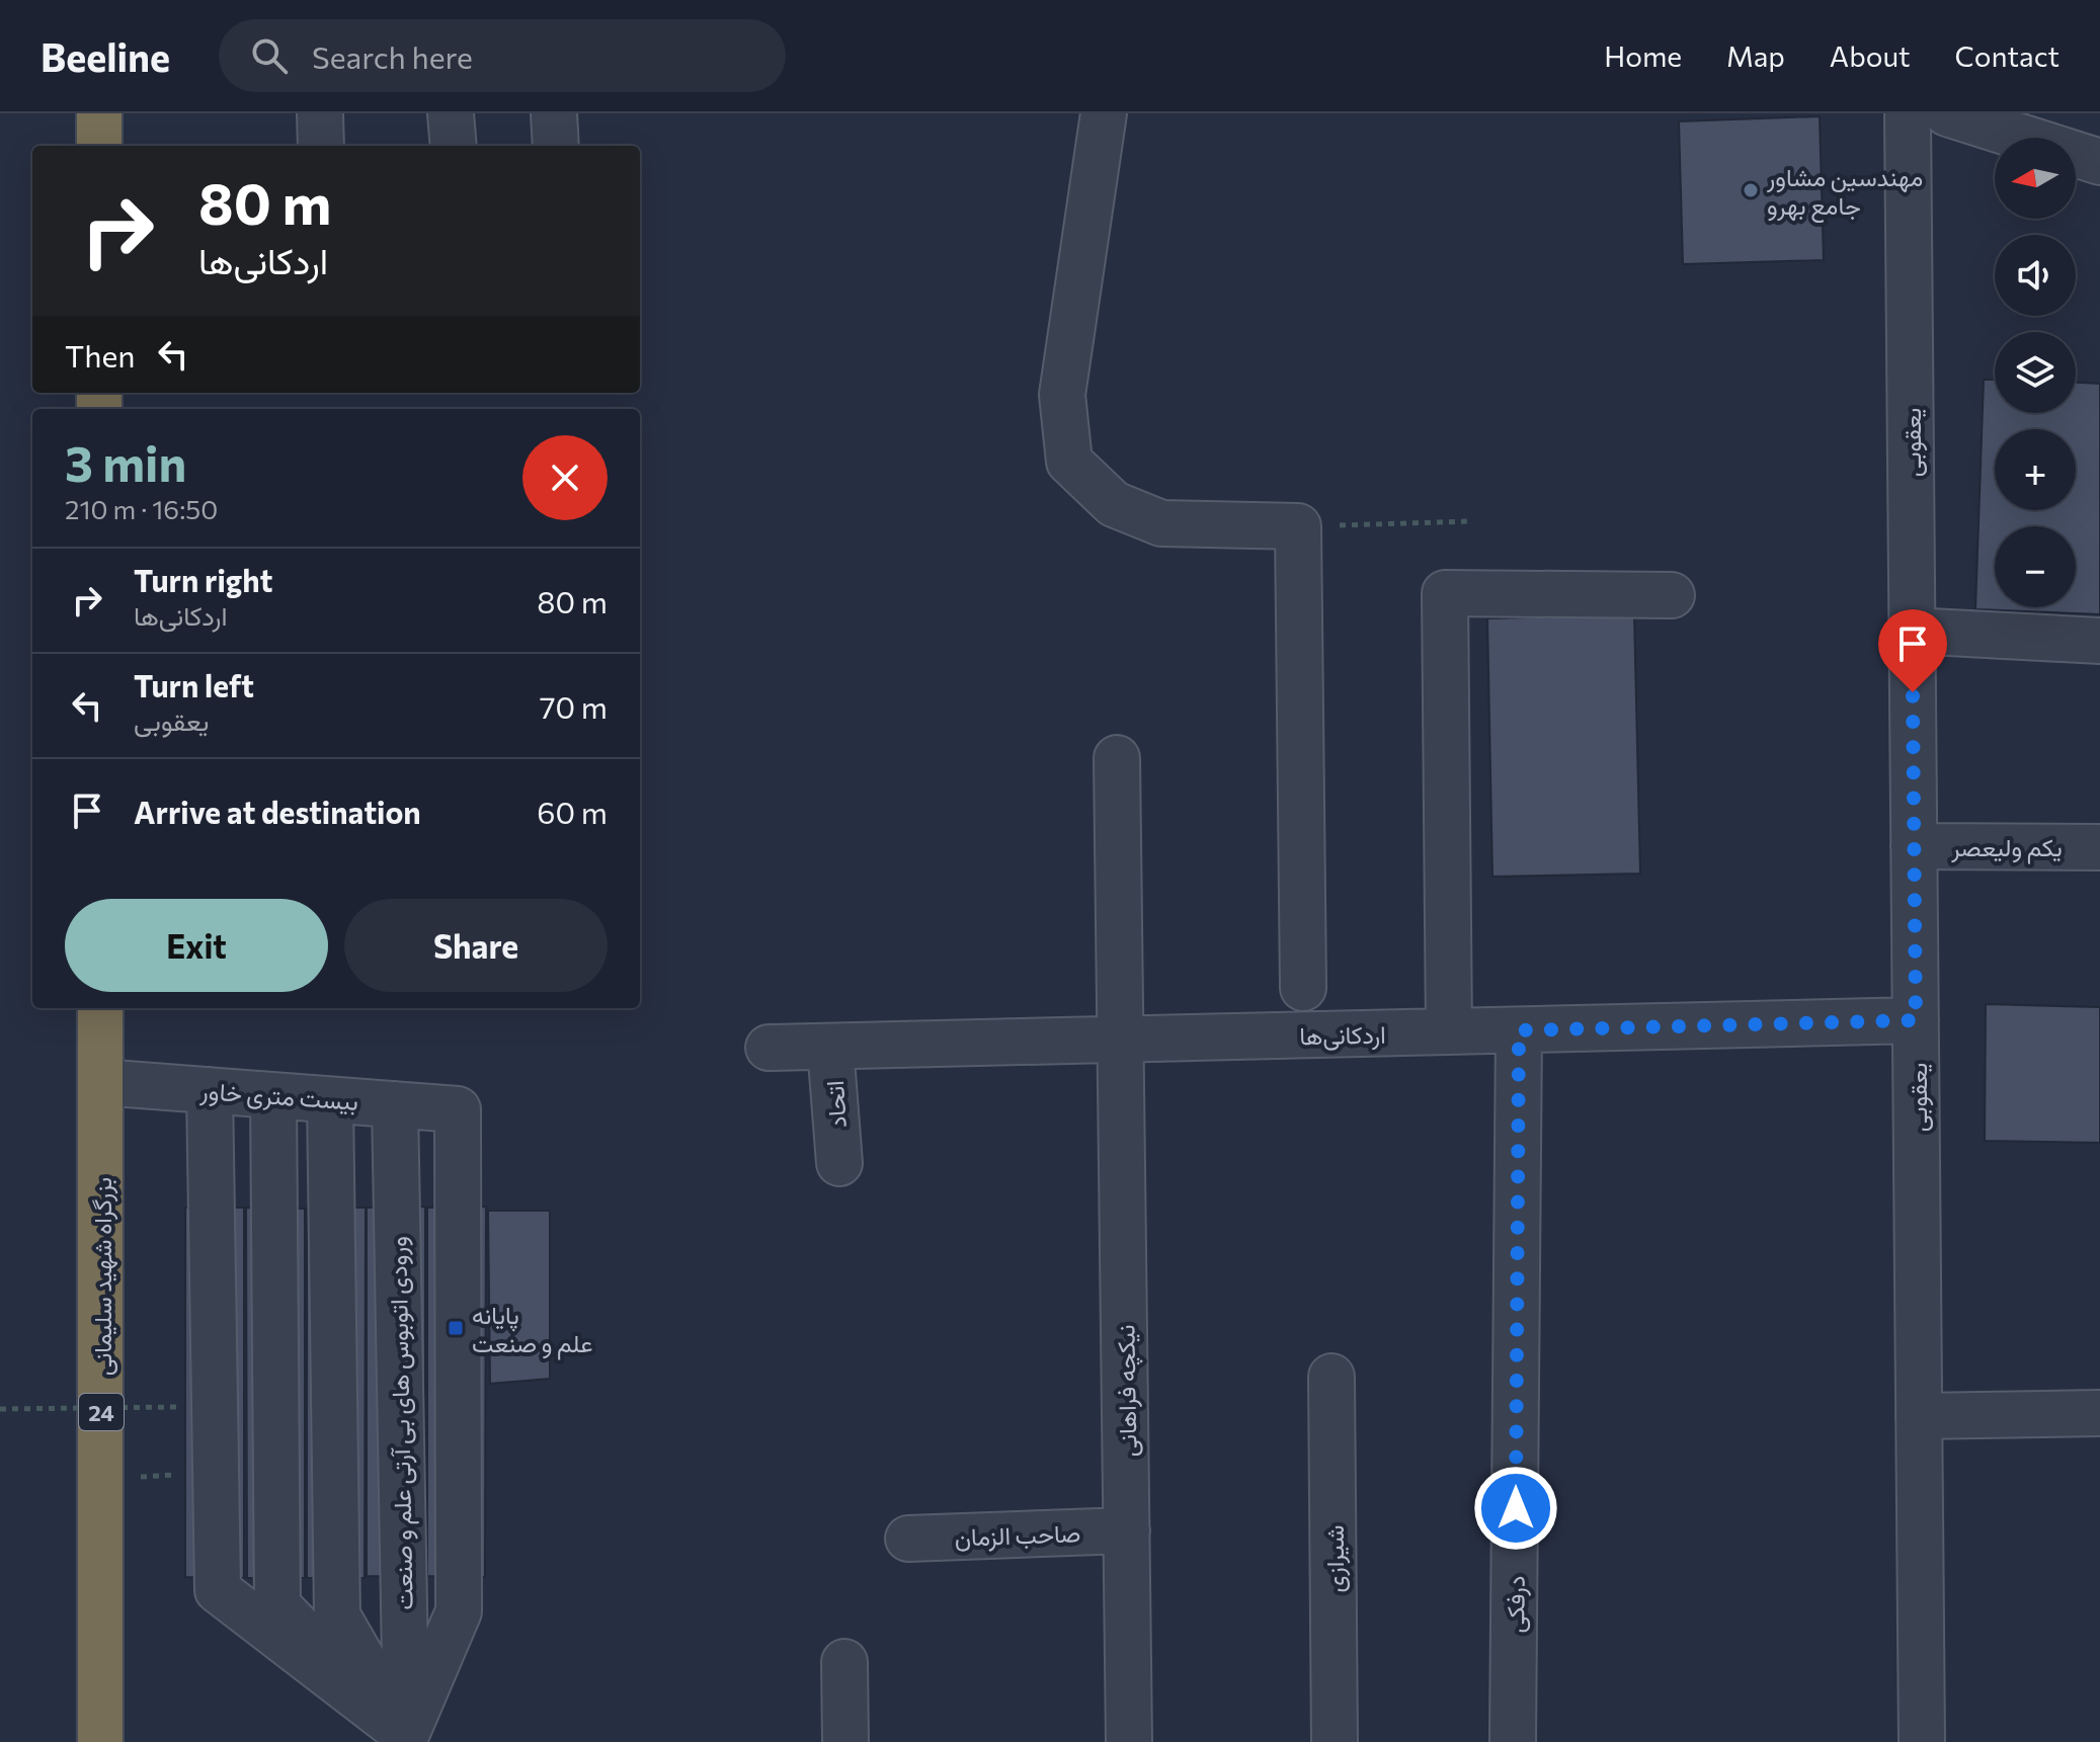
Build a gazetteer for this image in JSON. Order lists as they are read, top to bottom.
{
  "streets": {
    "highway": ["بزرگراه شهید سلیمانی", "24"],
    "street": [
      "یعقوبی",
      "یکم ولیعصر",
      "اردکانی‌ها",
      "بیست متری خاور",
      "اتحاد",
      "نیکچه فراهانی",
      "ورودی اتوبوس های بی آرتی علم و صنعت",
      "صاحب الزمان",
      "شیرازی",
      "درفکی"
    ]
  },
  "crossings": [
    ["یعقوبی", "یکم ولیعصر"],
    ["یعقوبی", "اردکانی‌ها"],
    ["اردکانی‌ها", "اتحاد"],
    ["اردکانی‌ها", "نیکچه فراهانی"],
    ["اردکانی‌ها", "درفکی"],
    ["بیست متری خاور", "بزرگراه شهید سلیمانی"],
    ["بیست متری خاور", "ورودی اتوبوس های بی آرتی علم و صنعت"],
    ["نیکچه فراهانی", "صاحب الزمان"]
  ],
  "places": {
    "other": ["مهندسین مشاور جامع بهرو"],
    "transit": ["پایانه علم و صنعت"]
  },
  "north": "left",
  "page": {
    "header": "Beeline",
    "search": "Search here",
    "nav": [
      "Home",
      "Map",
      "About",
      "Contact"
    ],
    "map_buttons": ["+", "−"],
    "turn": ["80 m", "اردکانی‌ها"],
    "then": "Then",
    "heading": ["3 min", "210 m · 16:50"],
    "list": [
      {
        "name": "Turn right",
        "note": "اردکانی‌ها",
        "value": "80 m"
      },
      {
        "name": "Turn left",
        "note": "یعقوبی",
        "value": "70 m"
      },
      {
        "name": "Arrive at destination",
        "value": "60 m"
      }
    ],
    "buttons": ["Exit", "Share"]
  }
}
